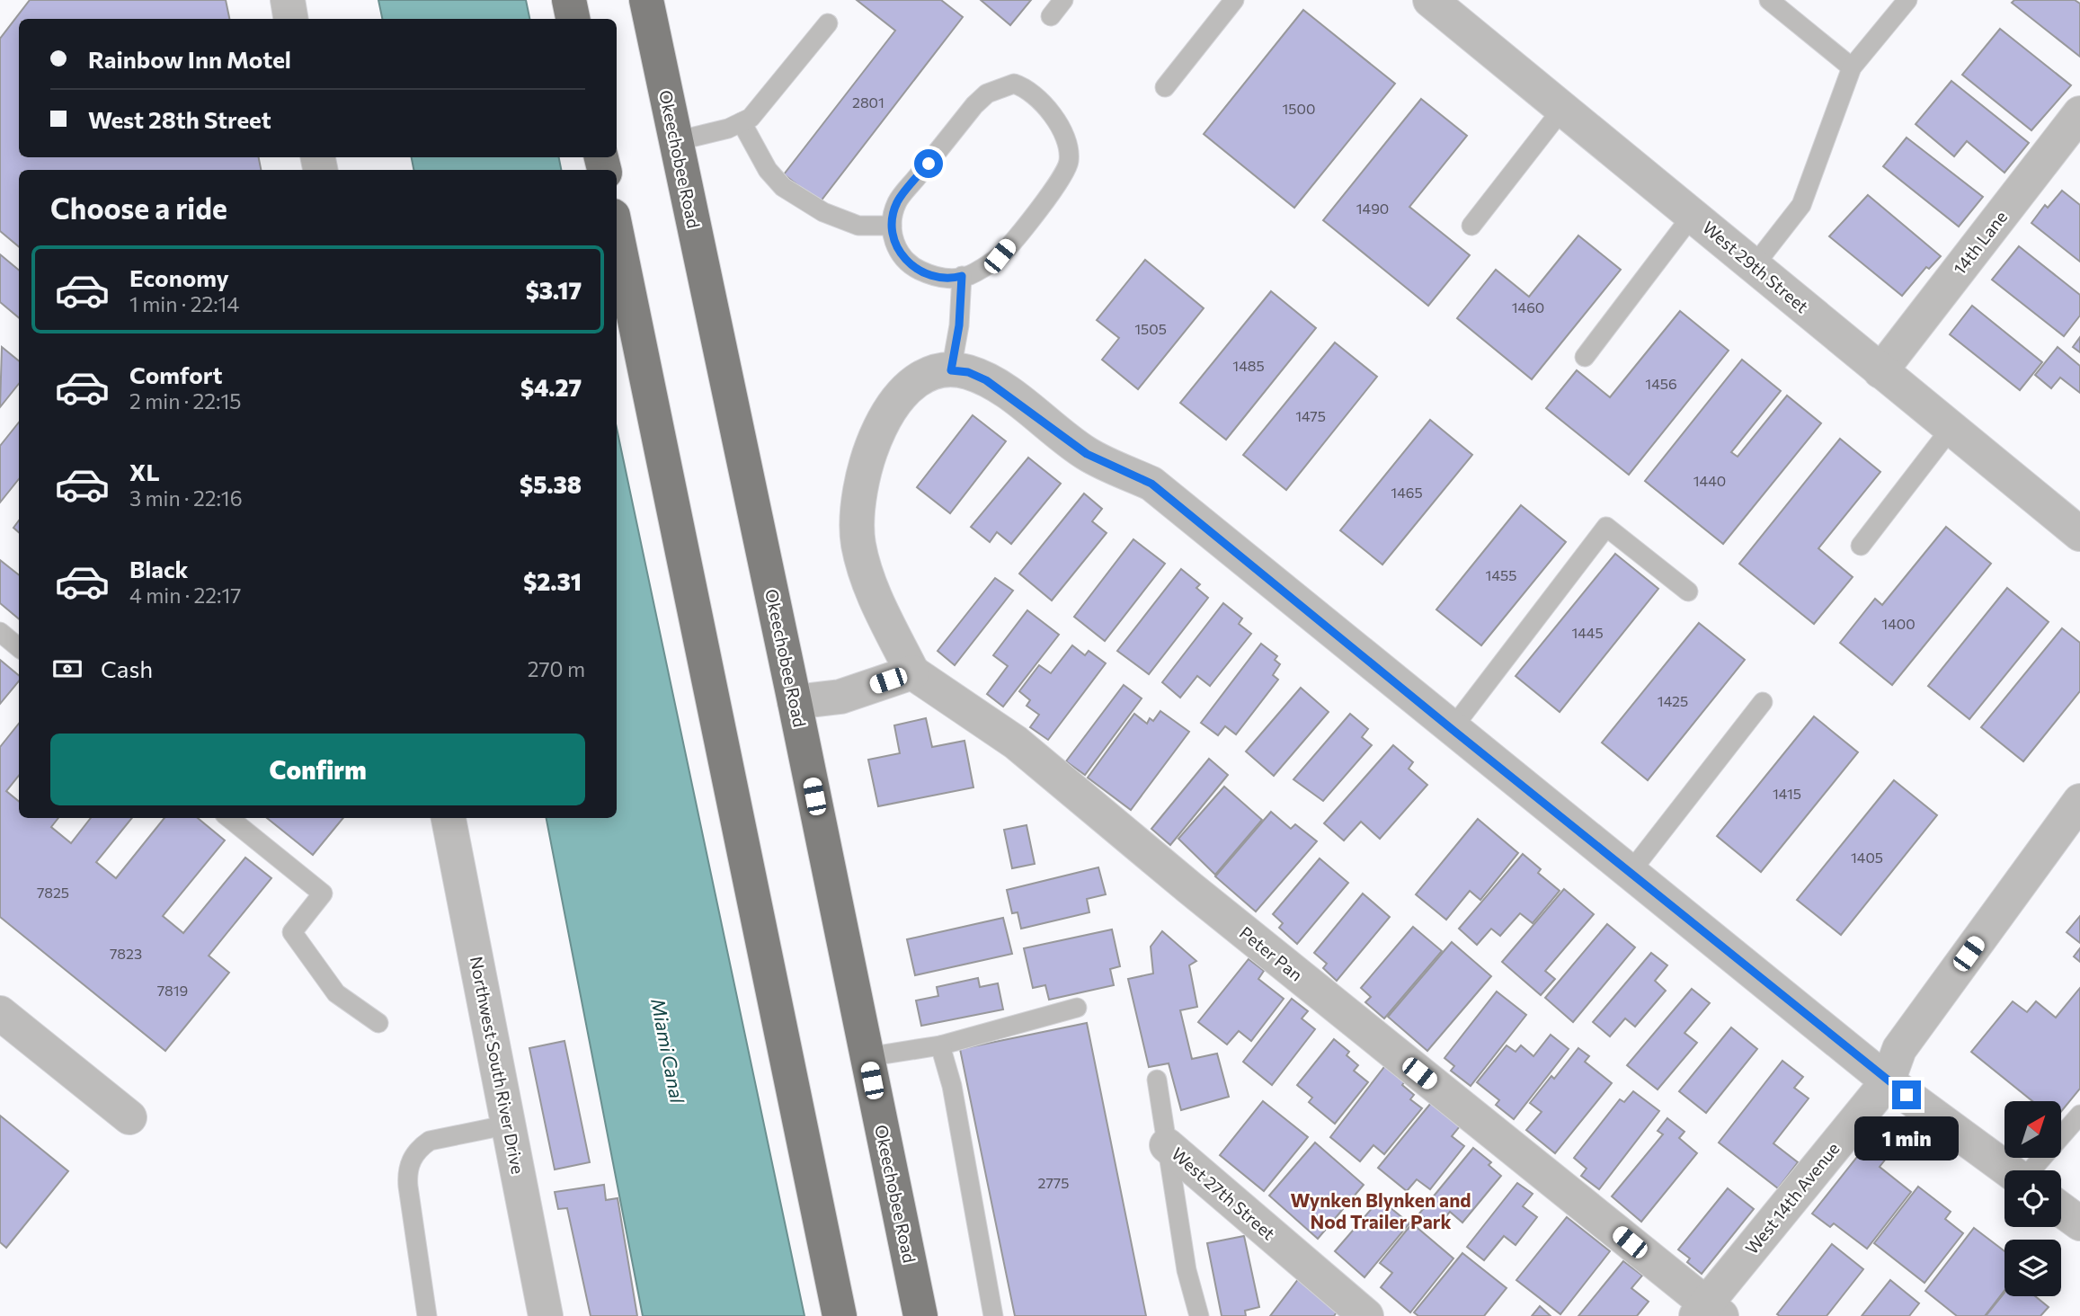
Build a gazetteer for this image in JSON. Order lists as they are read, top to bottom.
{
  "streets": {
    "highway": ["Okeechobee Road"],
    "street": [
      "14th Lane",
      "West 29th Street",
      "Peter Pan",
      "Northwest South River Drive",
      "West 27th Street",
      "West 14th Avenue"
    ]
  },
  "crossings": [
    ["14th Lane", "West 29th Street"],
    ["Peter Pan", "West 14th Avenue"]
  ],
  "districts": ["Wynken Blynken and Nod Trailer Park"],
  "water": ["Miami Canal"],
  "house_numbers": [
    "2801",
    "1500",
    "1490",
    "1460",
    "1505",
    "1485",
    "1456",
    "1475",
    "1440",
    "1465",
    "1455",
    "1400",
    "1445",
    "1425",
    "1415",
    "1405",
    "7825",
    "7823",
    "7819",
    "2775"
  ],
  "north": "top right",
  "page": {
    "banner": ["Rainbow Inn Motel", "West 28th Street"],
    "heading": "Choose a ride",
    "list": [
      {
        "name": "Economy",
        "note": "1 min · 22:14",
        "value": "$3.17"
      },
      {
        "name": "Comfort",
        "note": "2 min · 22:15",
        "value": "$4.27"
      },
      {
        "name": "XL",
        "note": "3 min · 22:16",
        "value": "$5.38"
      },
      {
        "name": "Black",
        "note": "4 min · 22:17",
        "value": "$2.31"
      }
    ],
    "pay": ["Cash", "270 m"],
    "buttons": "Confirm",
    "bubble": "1 min"
  }
}
